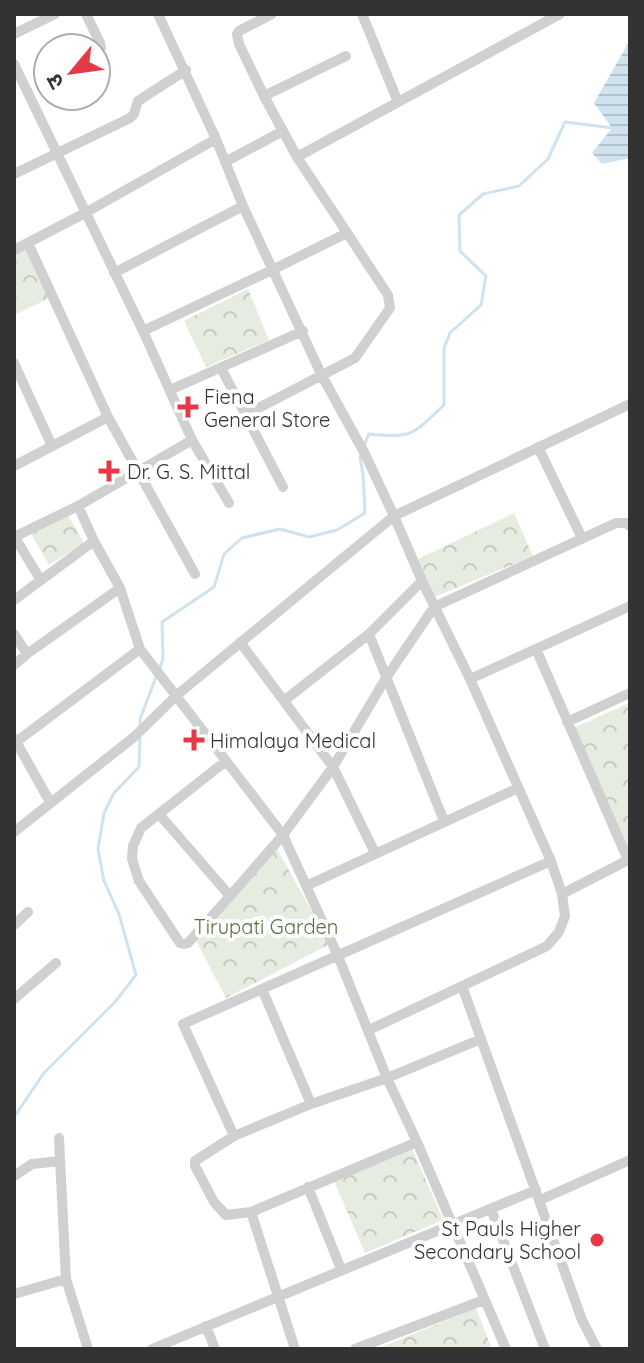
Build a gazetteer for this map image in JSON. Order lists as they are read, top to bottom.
{
  "parks": ["Tirupati Garden"],
  "places": {
    "health": ["Fiena General Store", "Dr. G. S. Mittal", "Himalaya Medical"],
    "other": ["St Pauls Higher Secondary School"]
  },
  "north": "bottom left"
}
